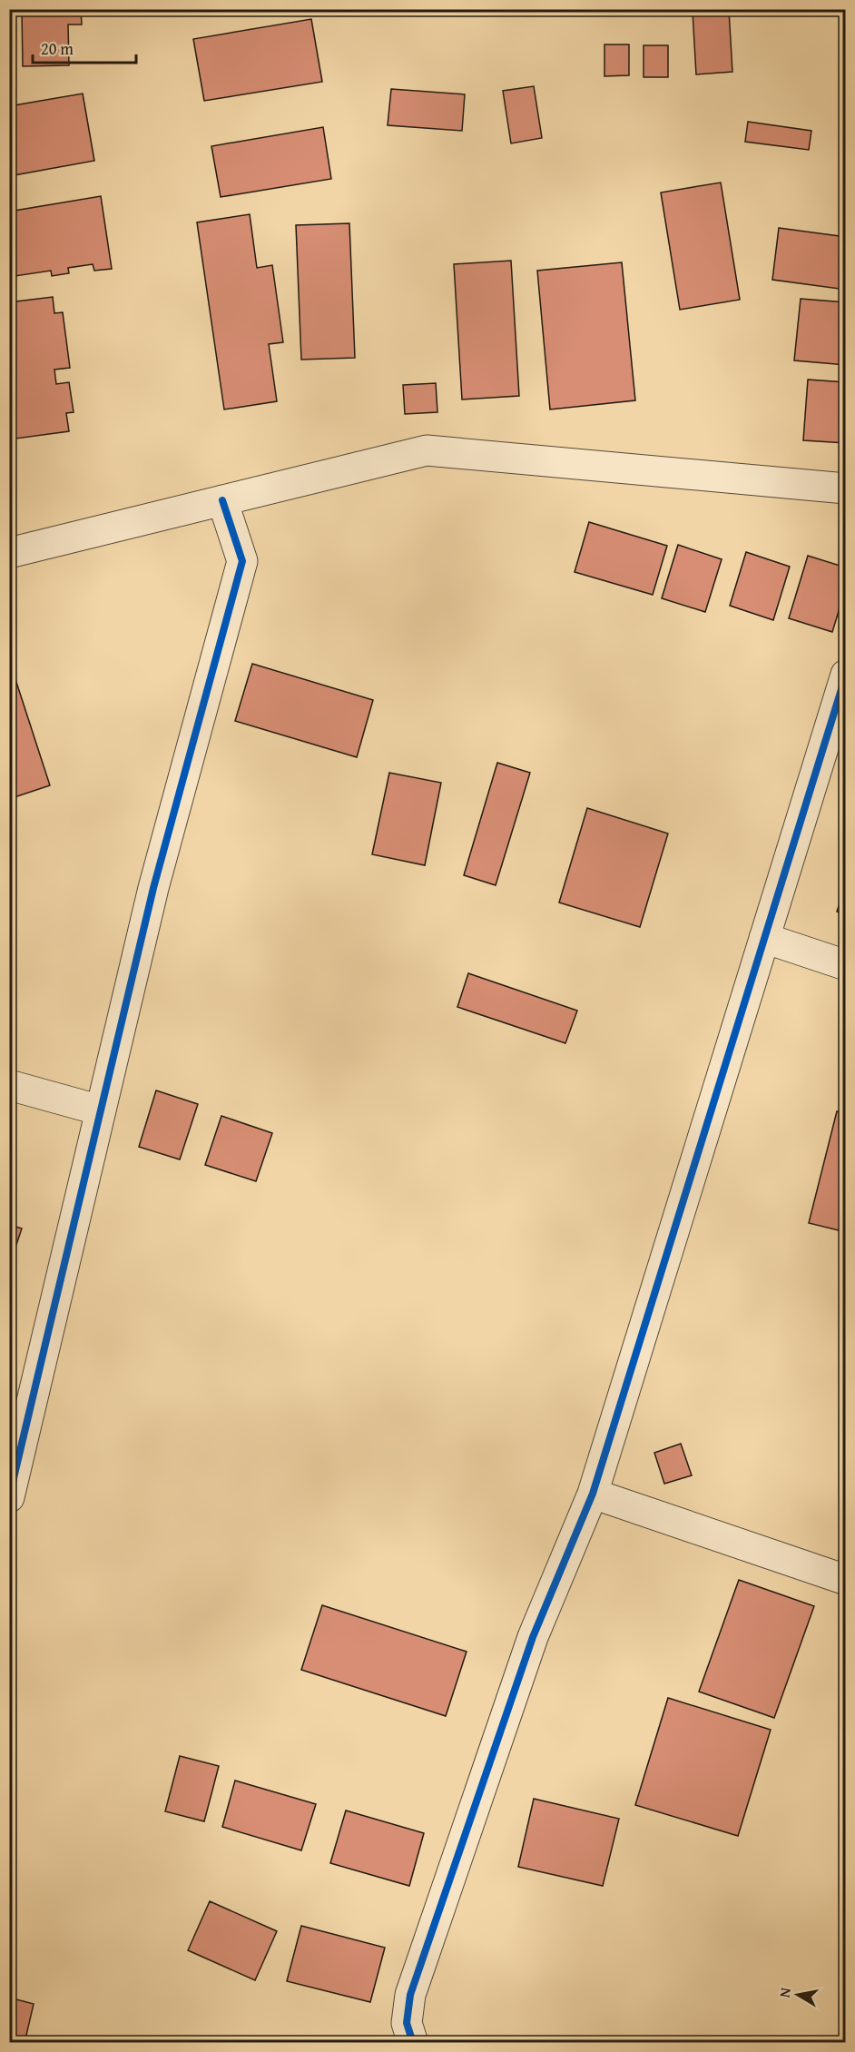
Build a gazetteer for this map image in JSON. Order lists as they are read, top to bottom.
{
  "scale_bar": "20 m",
  "north": "left"
}
